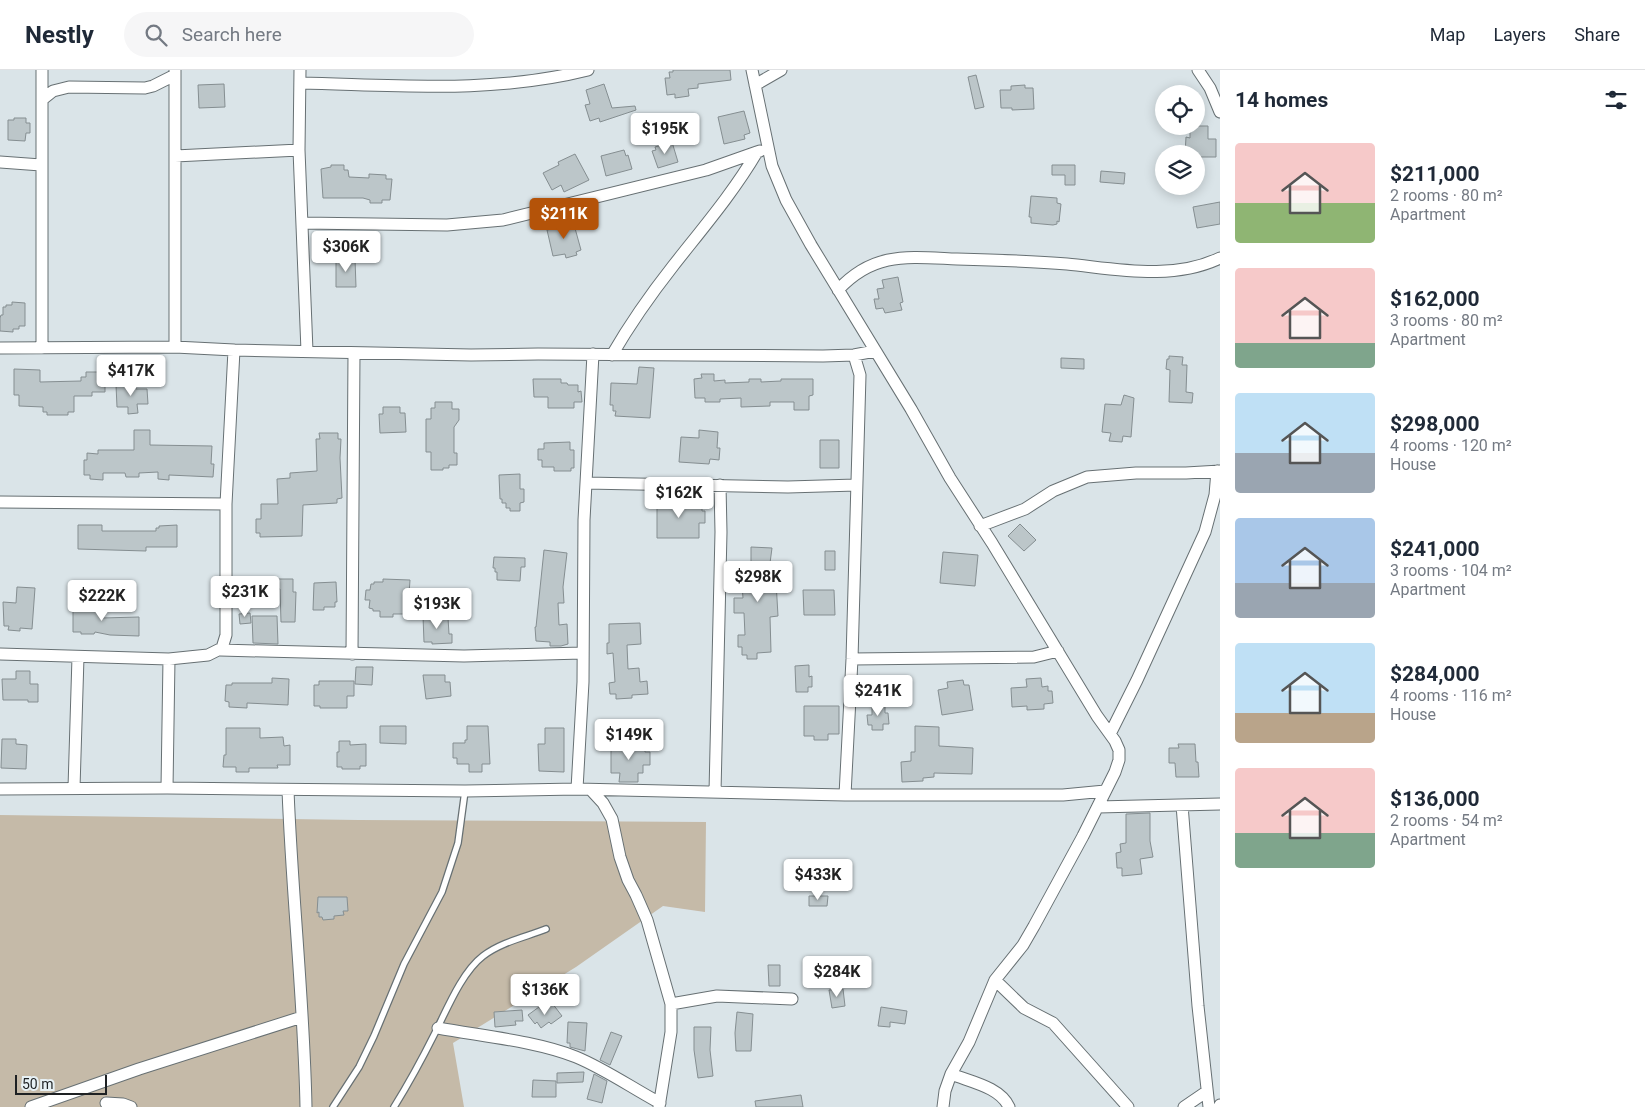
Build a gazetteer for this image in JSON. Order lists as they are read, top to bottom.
{
  "scale_bar": "50 m",
  "page": {
    "header": "Nestly",
    "search": "Search here",
    "nav": ["Map", "Layers", "Share"],
    "heading": "14 homes",
    "price": [
      "$195K",
      "$211K",
      "$306K",
      "$417K",
      "$162K",
      "$298K",
      "$231K",
      "$222K",
      "$193K",
      "$241K",
      "$149K",
      "$433K",
      "$284K",
      "$136K"
    ],
    "list": [
      {
        "name": "$211,000",
        "note": "2 rooms · 80 m² · Apartment"
      },
      {
        "name": "$162,000",
        "note": "3 rooms · 80 m² · Apartment"
      },
      {
        "name": "$298,000",
        "note": "4 rooms · 120 m² · House"
      },
      {
        "name": "$241,000",
        "note": "3 rooms · 104 m² · Apartment"
      },
      {
        "name": "$284,000",
        "note": "4 rooms · 116 m² · House"
      },
      {
        "name": "$136,000",
        "note": "2 rooms · 54 m² · Apartment"
      }
    ],
    "scale": "50 m"
  }
}
